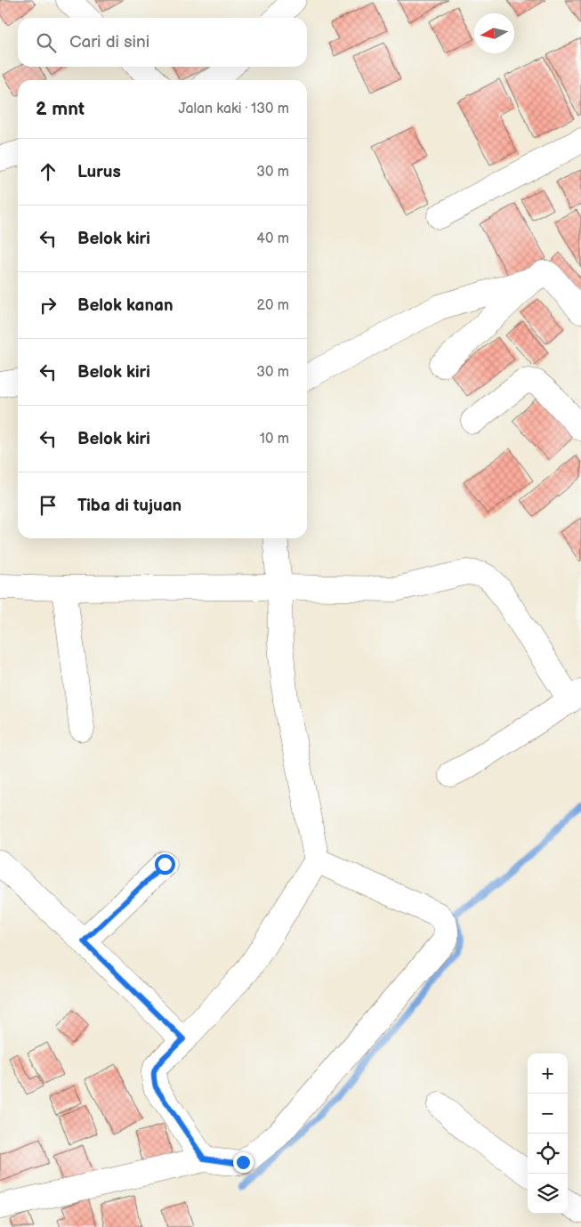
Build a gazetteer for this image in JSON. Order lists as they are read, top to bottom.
{
  "north": "left",
  "page": {
    "search": "Cari di sini",
    "heading": ["2 mnt", "Jalan kaki · 130 m"],
    "list": [
      ["Lurus", "30 m"],
      ["Belok kiri", "40 m"],
      ["Belok kanan", "20 m"],
      ["Belok kiri", "30 m"],
      ["Belok kiri", "10 m"],
      "Tiba di tujuan"
    ],
    "map_buttons": ["+", "−"]
  }
}
